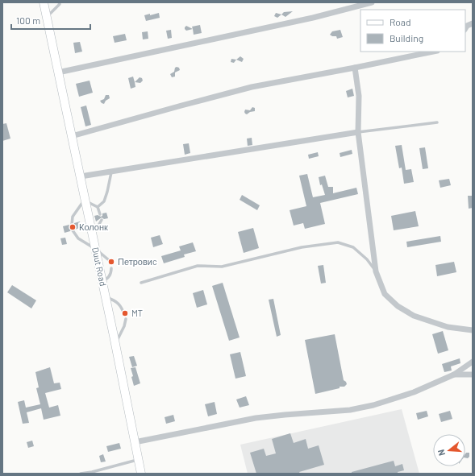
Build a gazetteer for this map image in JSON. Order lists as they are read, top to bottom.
{
  "streets": {
    "main road": ["Duut Road"]
  },
  "places": ["Колонк", "Петровиc", "MT"],
  "legend": ["Road", "Building"],
  "scale_bar": "100 m",
  "north": "left"
}
